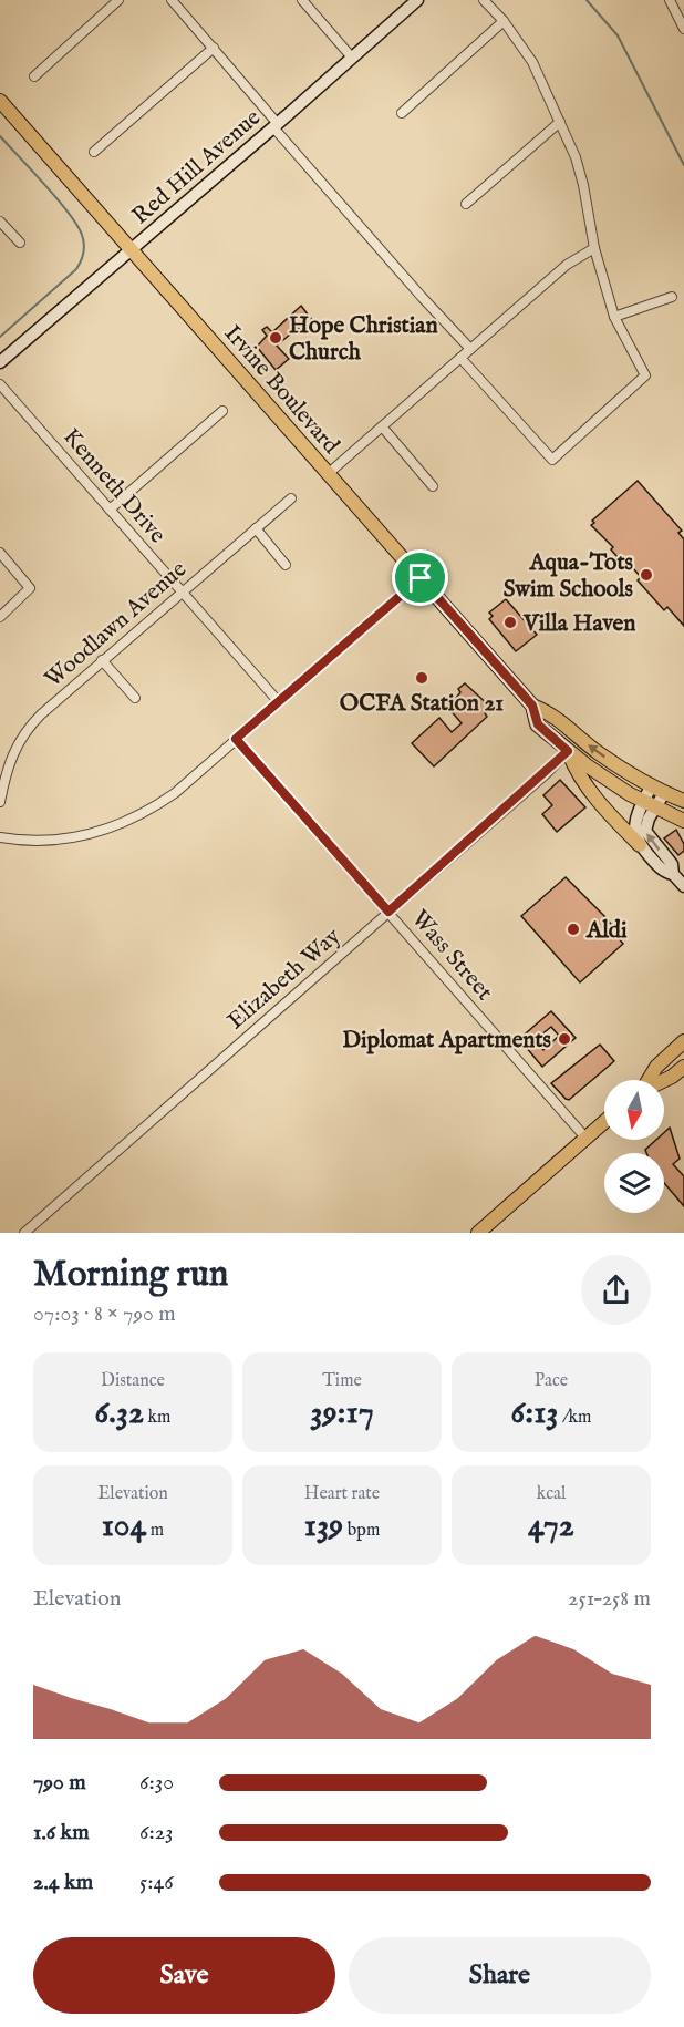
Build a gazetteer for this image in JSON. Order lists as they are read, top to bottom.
{
  "streets": {
    "main road": ["Red Hill Avenue", "Irvine Boulevard"],
    "street": [
      "Kenneth Drive",
      "Woodlawn Avenue",
      "Wass Street",
      "Elizabeth Way"
    ]
  },
  "crossings": [
    ["Red Hill Avenue", "Irvine Boulevard"],
    ["Irvine Boulevard", "Elizabeth Way"],
    ["Kenneth Drive", "Woodlawn Avenue"],
    ["Wass Street", "Elizabeth Way"]
  ],
  "places": [
    "Hope Christian Church",
    "Aqua-Tots Swim Schools",
    "Villa Haven",
    "OCFA Station 21",
    "Aldi",
    "Diplomat Apartments"
  ],
  "north": "bottom",
  "page": {
    "heading": ["Morning run", "07:03 · 8 × 790 m"],
    "stats": [
      ["Distance", "6.32 km"],
      ["Time", "39:17"],
      ["Pace", "6:13 /km"],
      ["Elevation", "104 m"],
      ["Heart rate", "139 bpm"],
      ["kcal", "472"]
    ],
    "chart": ["Elevation", "251–258 m"],
    "list": [
      {
        "name": "790 m",
        "note": "6:30"
      },
      {
        "name": "1.6 km",
        "note": "6:23"
      },
      {
        "name": "2.4 km",
        "note": "5:46"
      }
    ],
    "buttons": ["Save", "Share"]
  }
}
